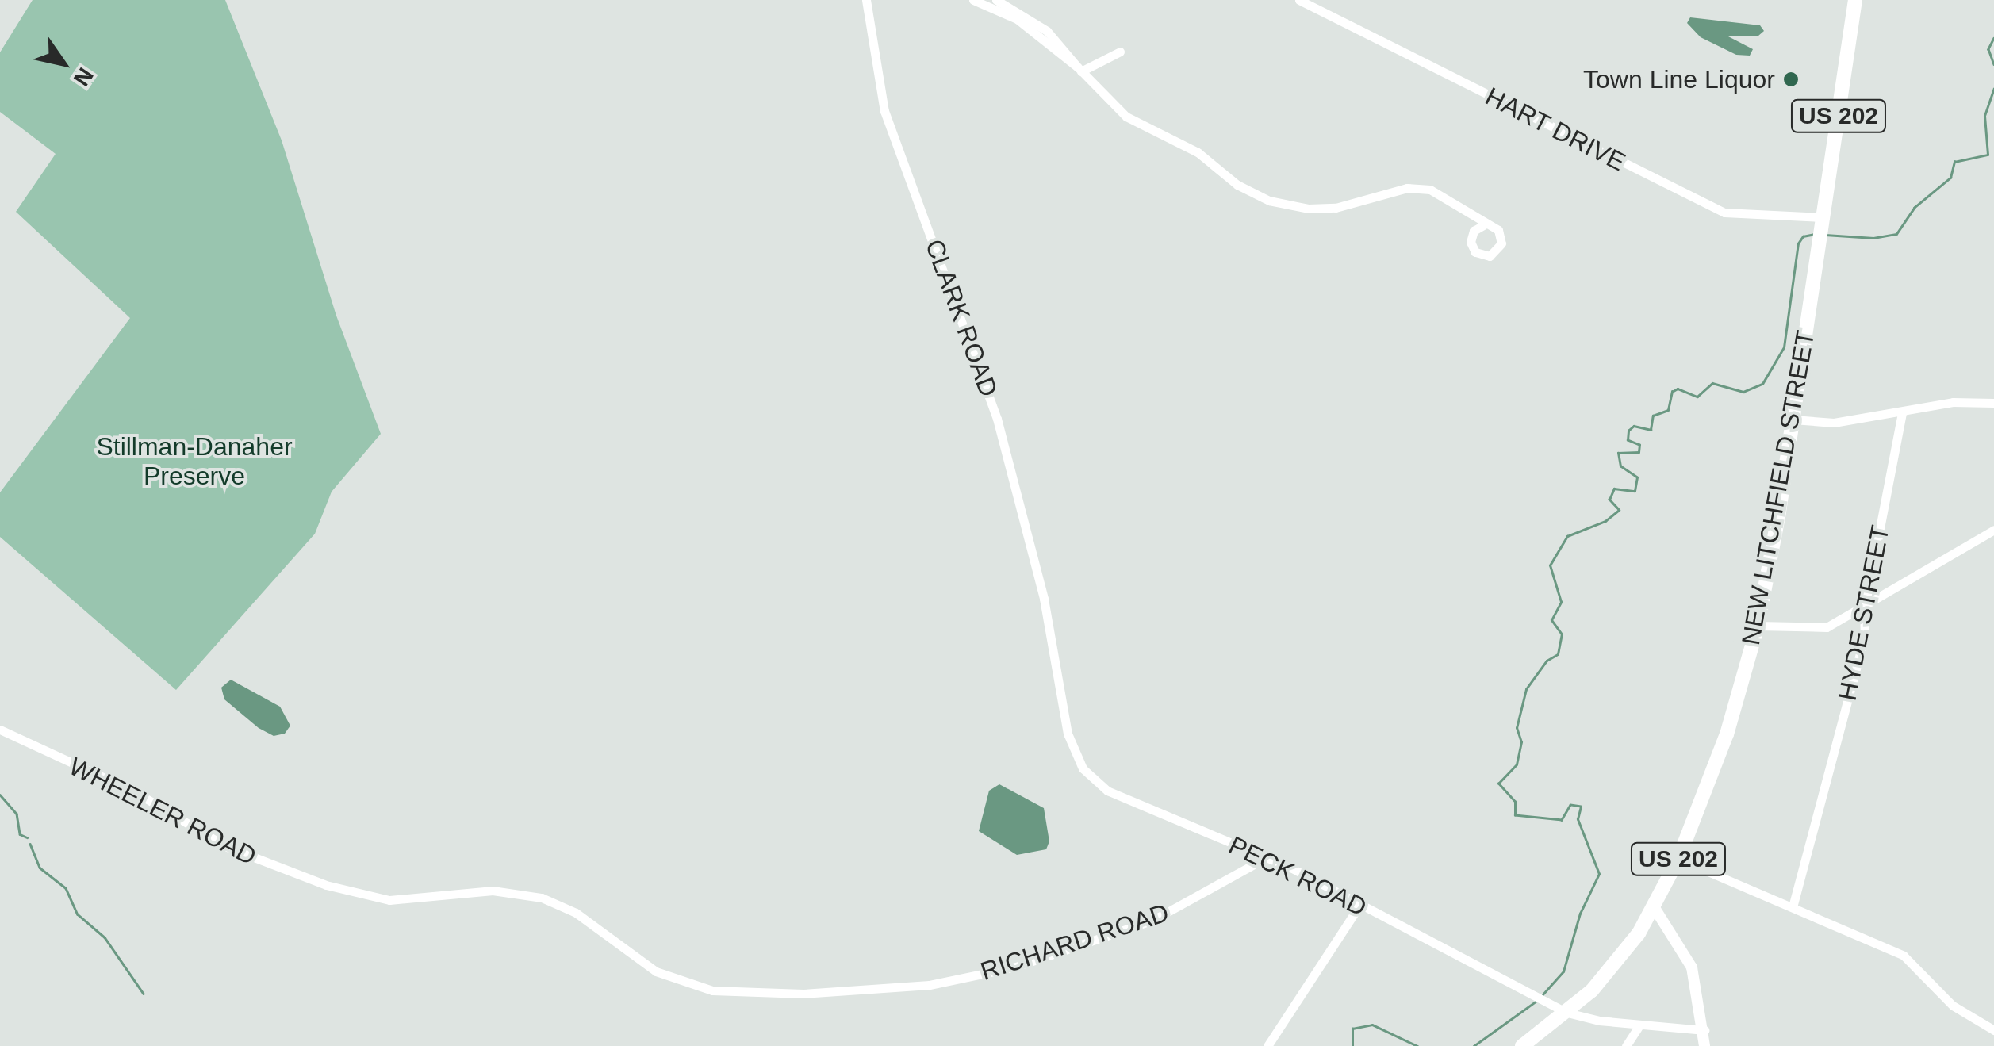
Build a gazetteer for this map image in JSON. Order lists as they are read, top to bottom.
{
  "streets": {
    "highway": ["US 202", "NEW LITCHFIELD STREET"],
    "street": [
      "HART DRIVE",
      "CLARK ROAD",
      "HYDE STREET",
      "WHEELER ROAD",
      "PECK ROAD",
      "RICHARD ROAD"
    ]
  },
  "crossings": [
    ["HART DRIVE", "NEW LITCHFIELD STREET"],
    ["CLARK ROAD", "PECK ROAD"],
    ["NEW LITCHFIELD STREET", "PECK ROAD"],
    ["WHEELER ROAD", "RICHARD ROAD"],
    ["PECK ROAD", "RICHARD ROAD"]
  ],
  "parks": ["Stillman-Danaher Preserve"],
  "places": ["Town Line Liquor"],
  "north": "bottom right"
}
